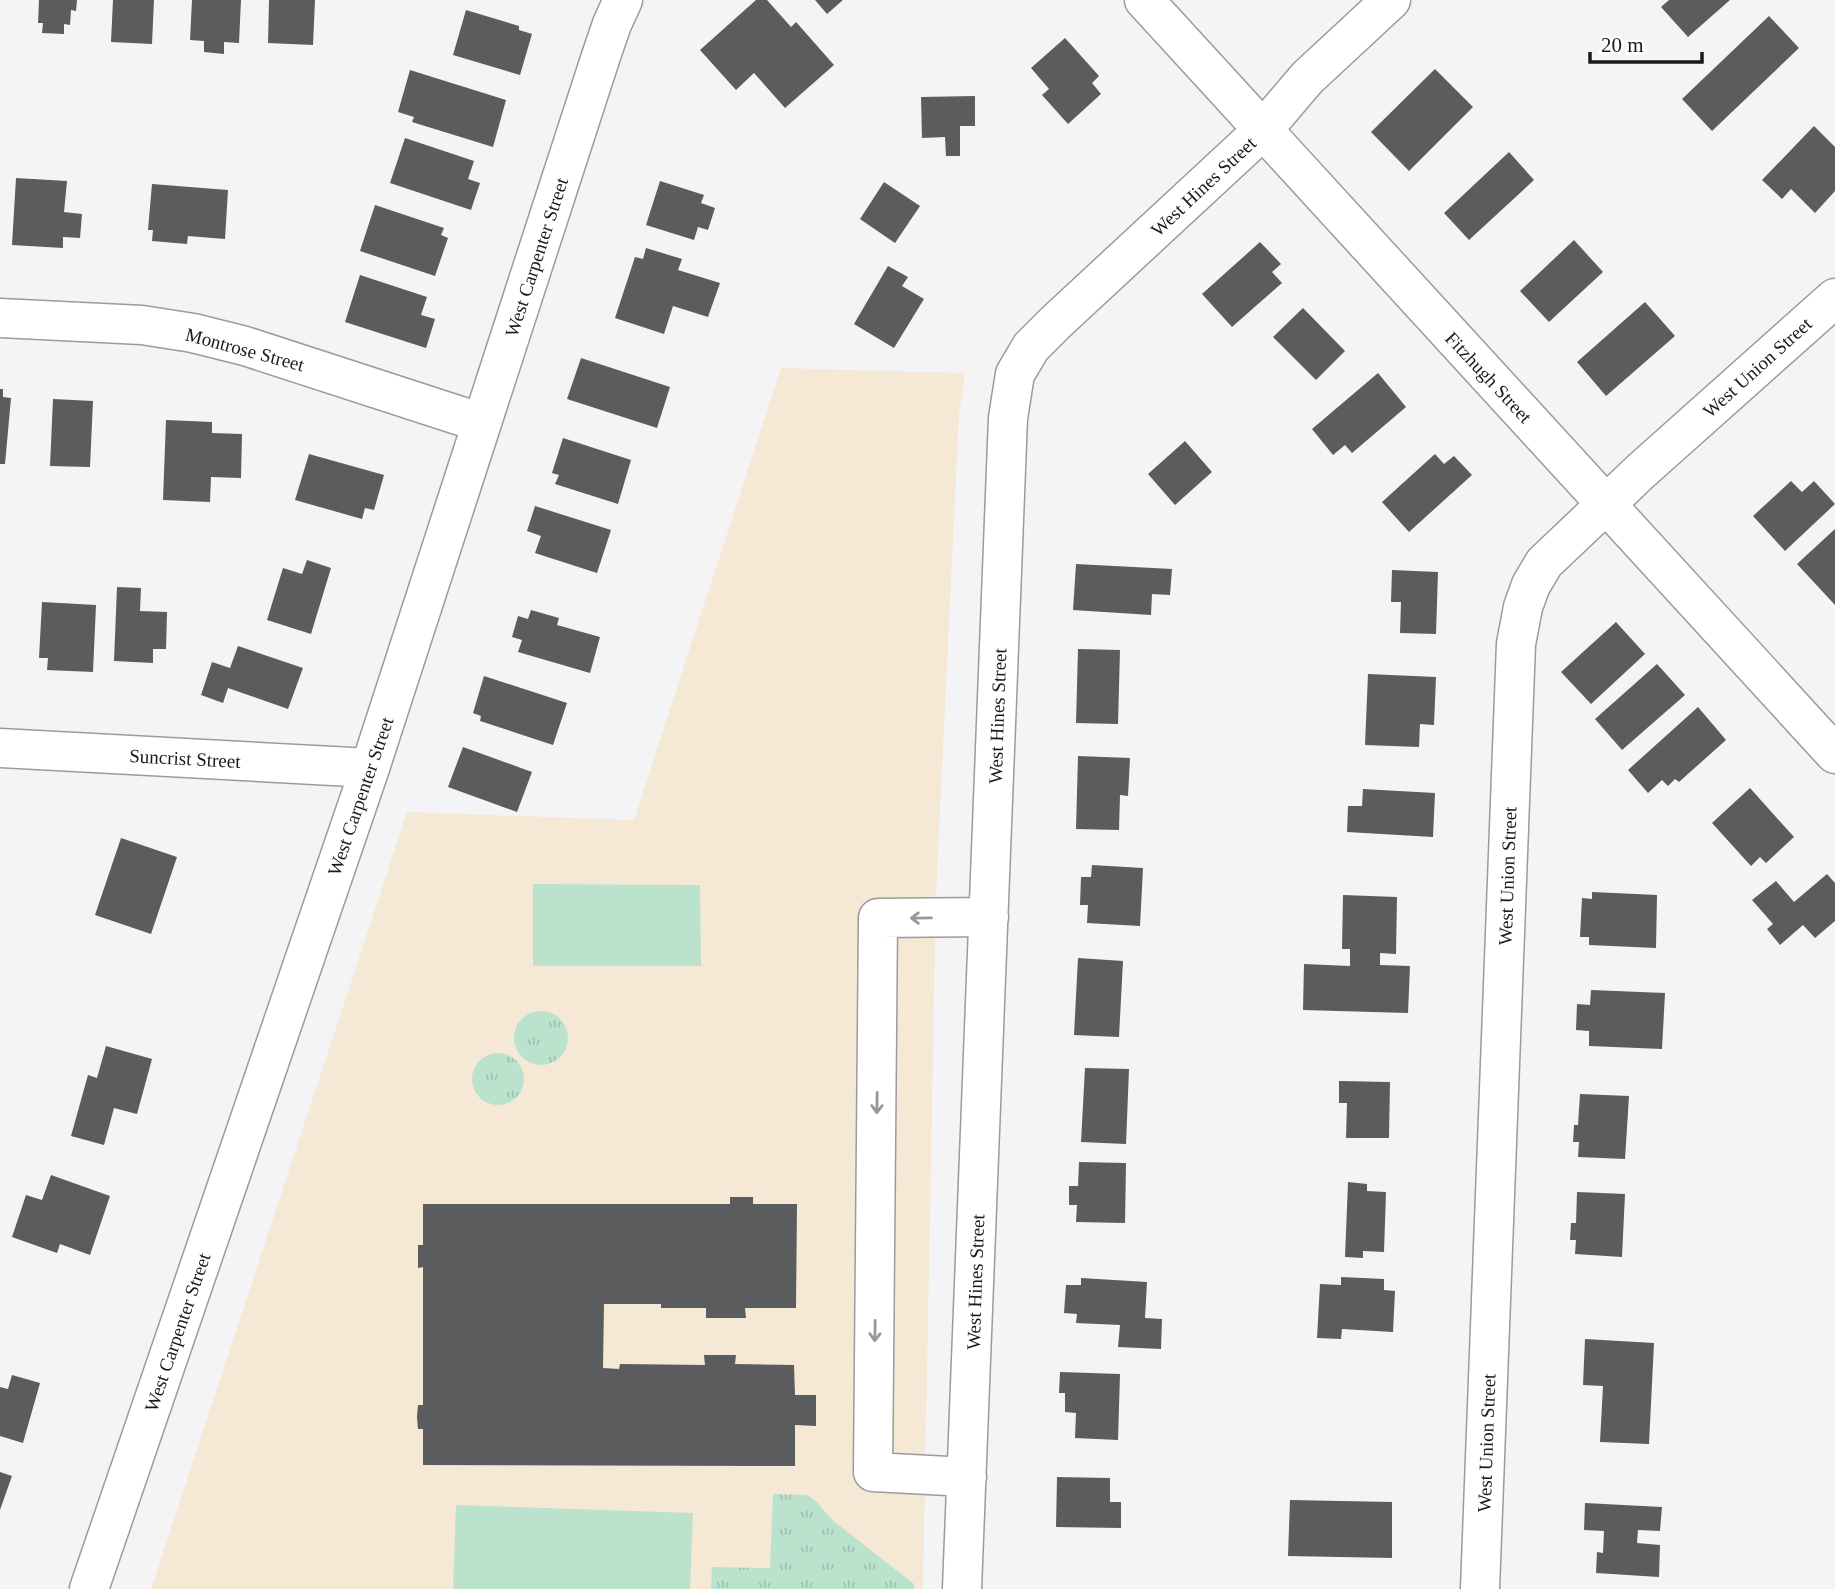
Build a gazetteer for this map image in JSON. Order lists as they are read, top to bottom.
{
  "streets": {
    "street": [
      "West Hines Street",
      "West Carpenter Street",
      "Montrose Street",
      "West Union Street",
      "Fitzhugh Street",
      "Suncrist Street"
    ]
  },
  "crossings": [
    ["West Hines Street", "Fitzhugh Street"],
    ["West Carpenter Street", "Montrose Street"],
    ["West Carpenter Street", "Suncrist Street"],
    ["West Union Street", "Fitzhugh Street"]
  ],
  "scale_bar": "20 m"
}
